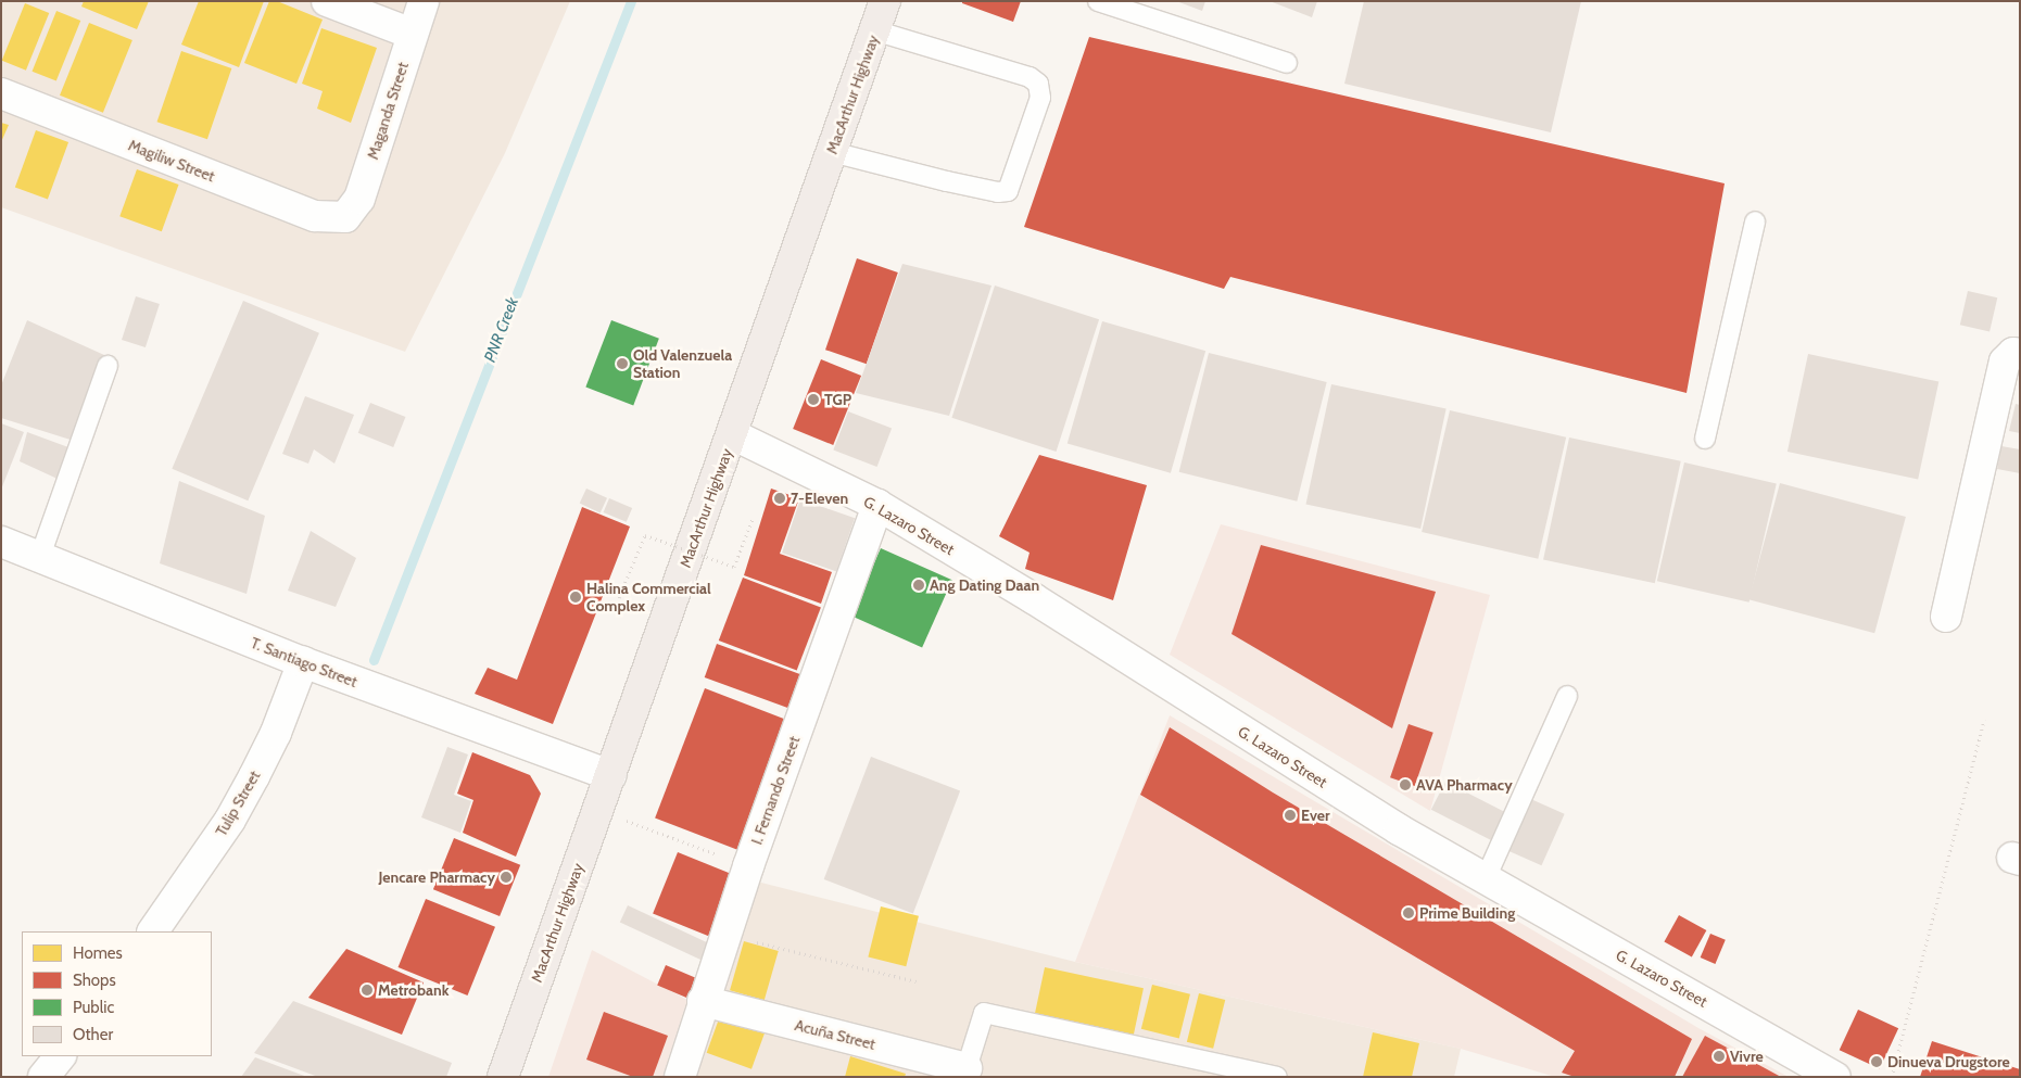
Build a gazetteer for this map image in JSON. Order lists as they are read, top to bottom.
{
  "streets": {
    "highway": ["MacArthur Highway"],
    "street": [
      "Maganda Street",
      "Magiliw Street",
      "G. Lazaro Street",
      "T. Santiago Street",
      "I. Fernando Street",
      "Tulip Street",
      "Acuña Street"
    ]
  },
  "crossings": [
    ["MacArthur Highway", "G. Lazaro Street"],
    ["MacArthur Highway", "T. Santiago Street"],
    ["Maganda Street", "Magiliw Street"],
    ["G. Lazaro Street", "I. Fernando Street"],
    ["T. Santiago Street", "Tulip Street"],
    ["I. Fernando Street", "Acuña Street"]
  ],
  "water": ["PNR Creek"],
  "places": [
    "Old Valenzuela Station",
    "TGP",
    "7-Eleven",
    "Ang Dating Daan",
    "Halina Commercial Complex",
    "AVA Pharmacy",
    "Ever",
    "Jencare Pharmacy",
    "Prime Building",
    "Metrobank",
    "Vivre",
    "Dinueva Drugstore"
  ],
  "legend": [
    "Homes",
    "Shops",
    "Public",
    "Other"
  ]
}
